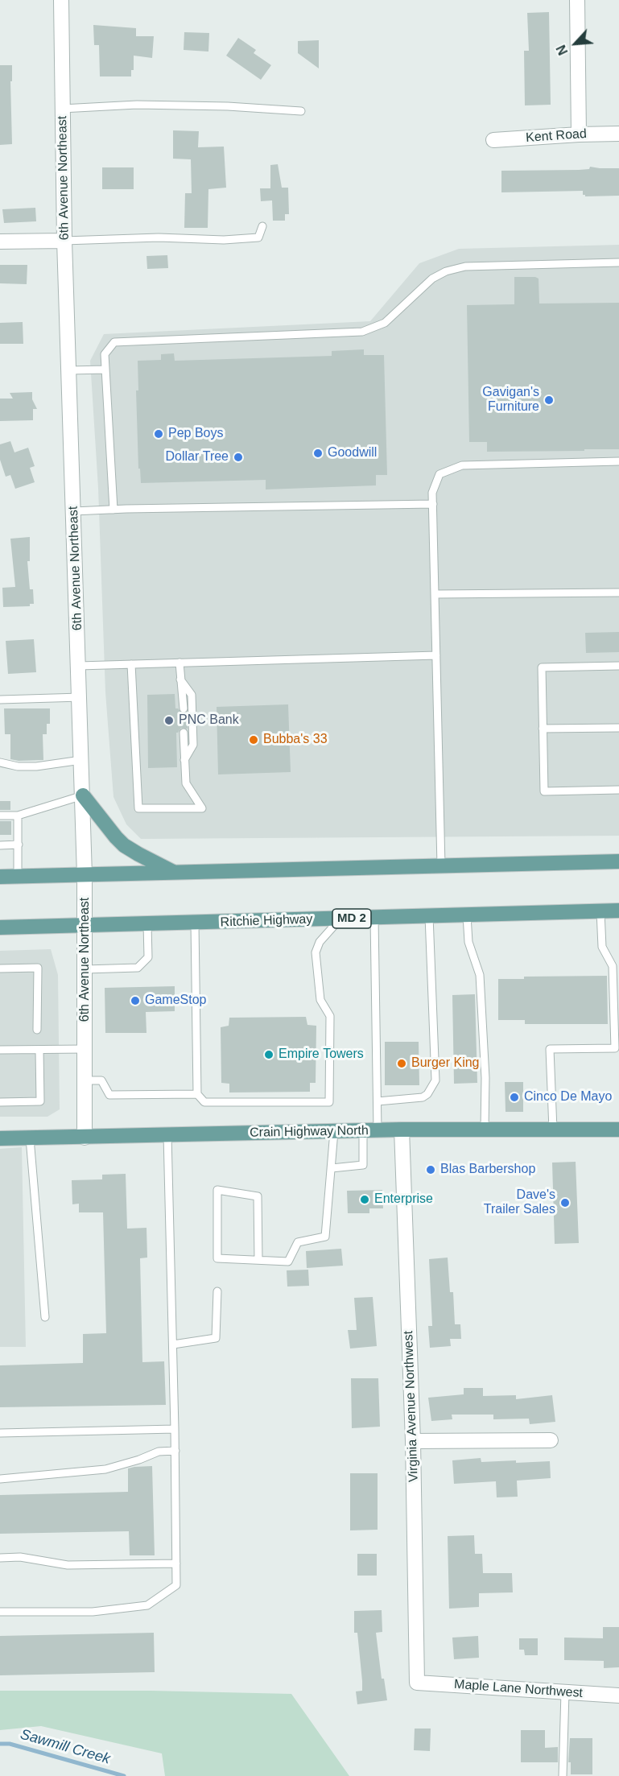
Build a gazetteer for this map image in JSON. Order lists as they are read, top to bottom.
{
  "streets": {
    "main road": ["MD 2", "Ritchie Highway", "Crain Highway North"],
    "street": [
      "Kent Road",
      "6th Avenue Northeast",
      "Virginia Avenue Northwest",
      "Maple Lane Northwest"
    ]
  },
  "crossings": [
    ["6th Avenue Northeast", "Ritchie Highway"],
    ["6th Avenue Northeast", "Crain Highway North"],
    ["Crain Highway North", "Virginia Avenue Northwest"],
    ["Virginia Avenue Northwest", "Maple Lane Northwest"]
  ],
  "water": ["Sawmill Creek"],
  "places": [
    "Gavigan's Furniture",
    "Pep Boys",
    "Goodwill",
    "Dollar Tree",
    "PNC Bank",
    "Bubba's 33",
    "GameStop",
    "Empire Towers",
    "Burger King",
    "Cinco De Mayo",
    "Blas Barbershop",
    "Enterprise",
    "Dave's Trailer Sales"
  ],
  "north": "bottom left"
}
